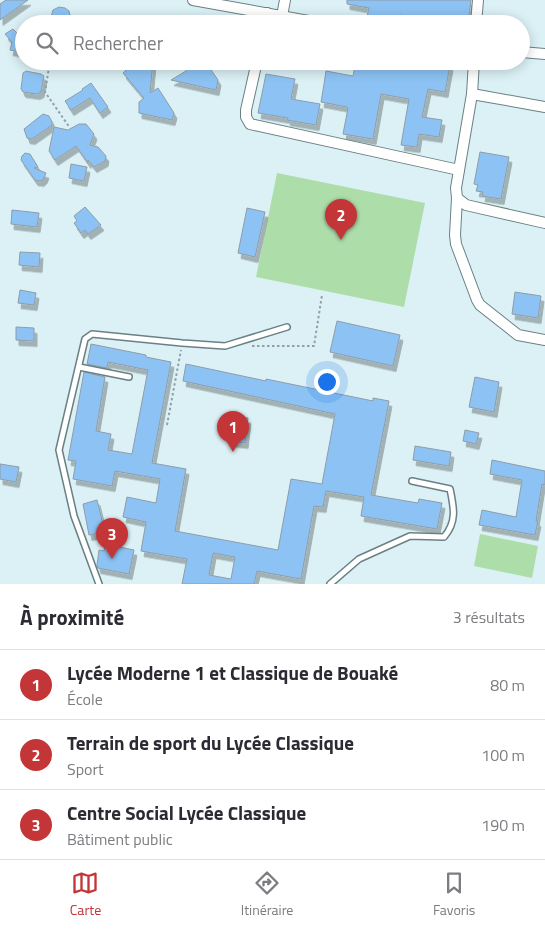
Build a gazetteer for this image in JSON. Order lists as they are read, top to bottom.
{
  "page": {
    "search": "Rechercher",
    "pins": ["2", "1", "3"],
    "heading": ["À proximité", "3 résultats"],
    "list": [
      {
        "mark": "1",
        "name": "Lycée Moderne 1 et Classique de Bouaké",
        "note": "École",
        "value": "80 m"
      },
      {
        "mark": "2",
        "name": "Terrain de sport du Lycée Classique",
        "note": "Sport",
        "value": "100 m"
      },
      {
        "mark": "3",
        "name": "Centre Social Lycée Classique",
        "note": "Bâtiment public",
        "value": "190 m"
      }
    ],
    "nav": ["Carte", "Itinéraire", "Favoris"]
  }
}
